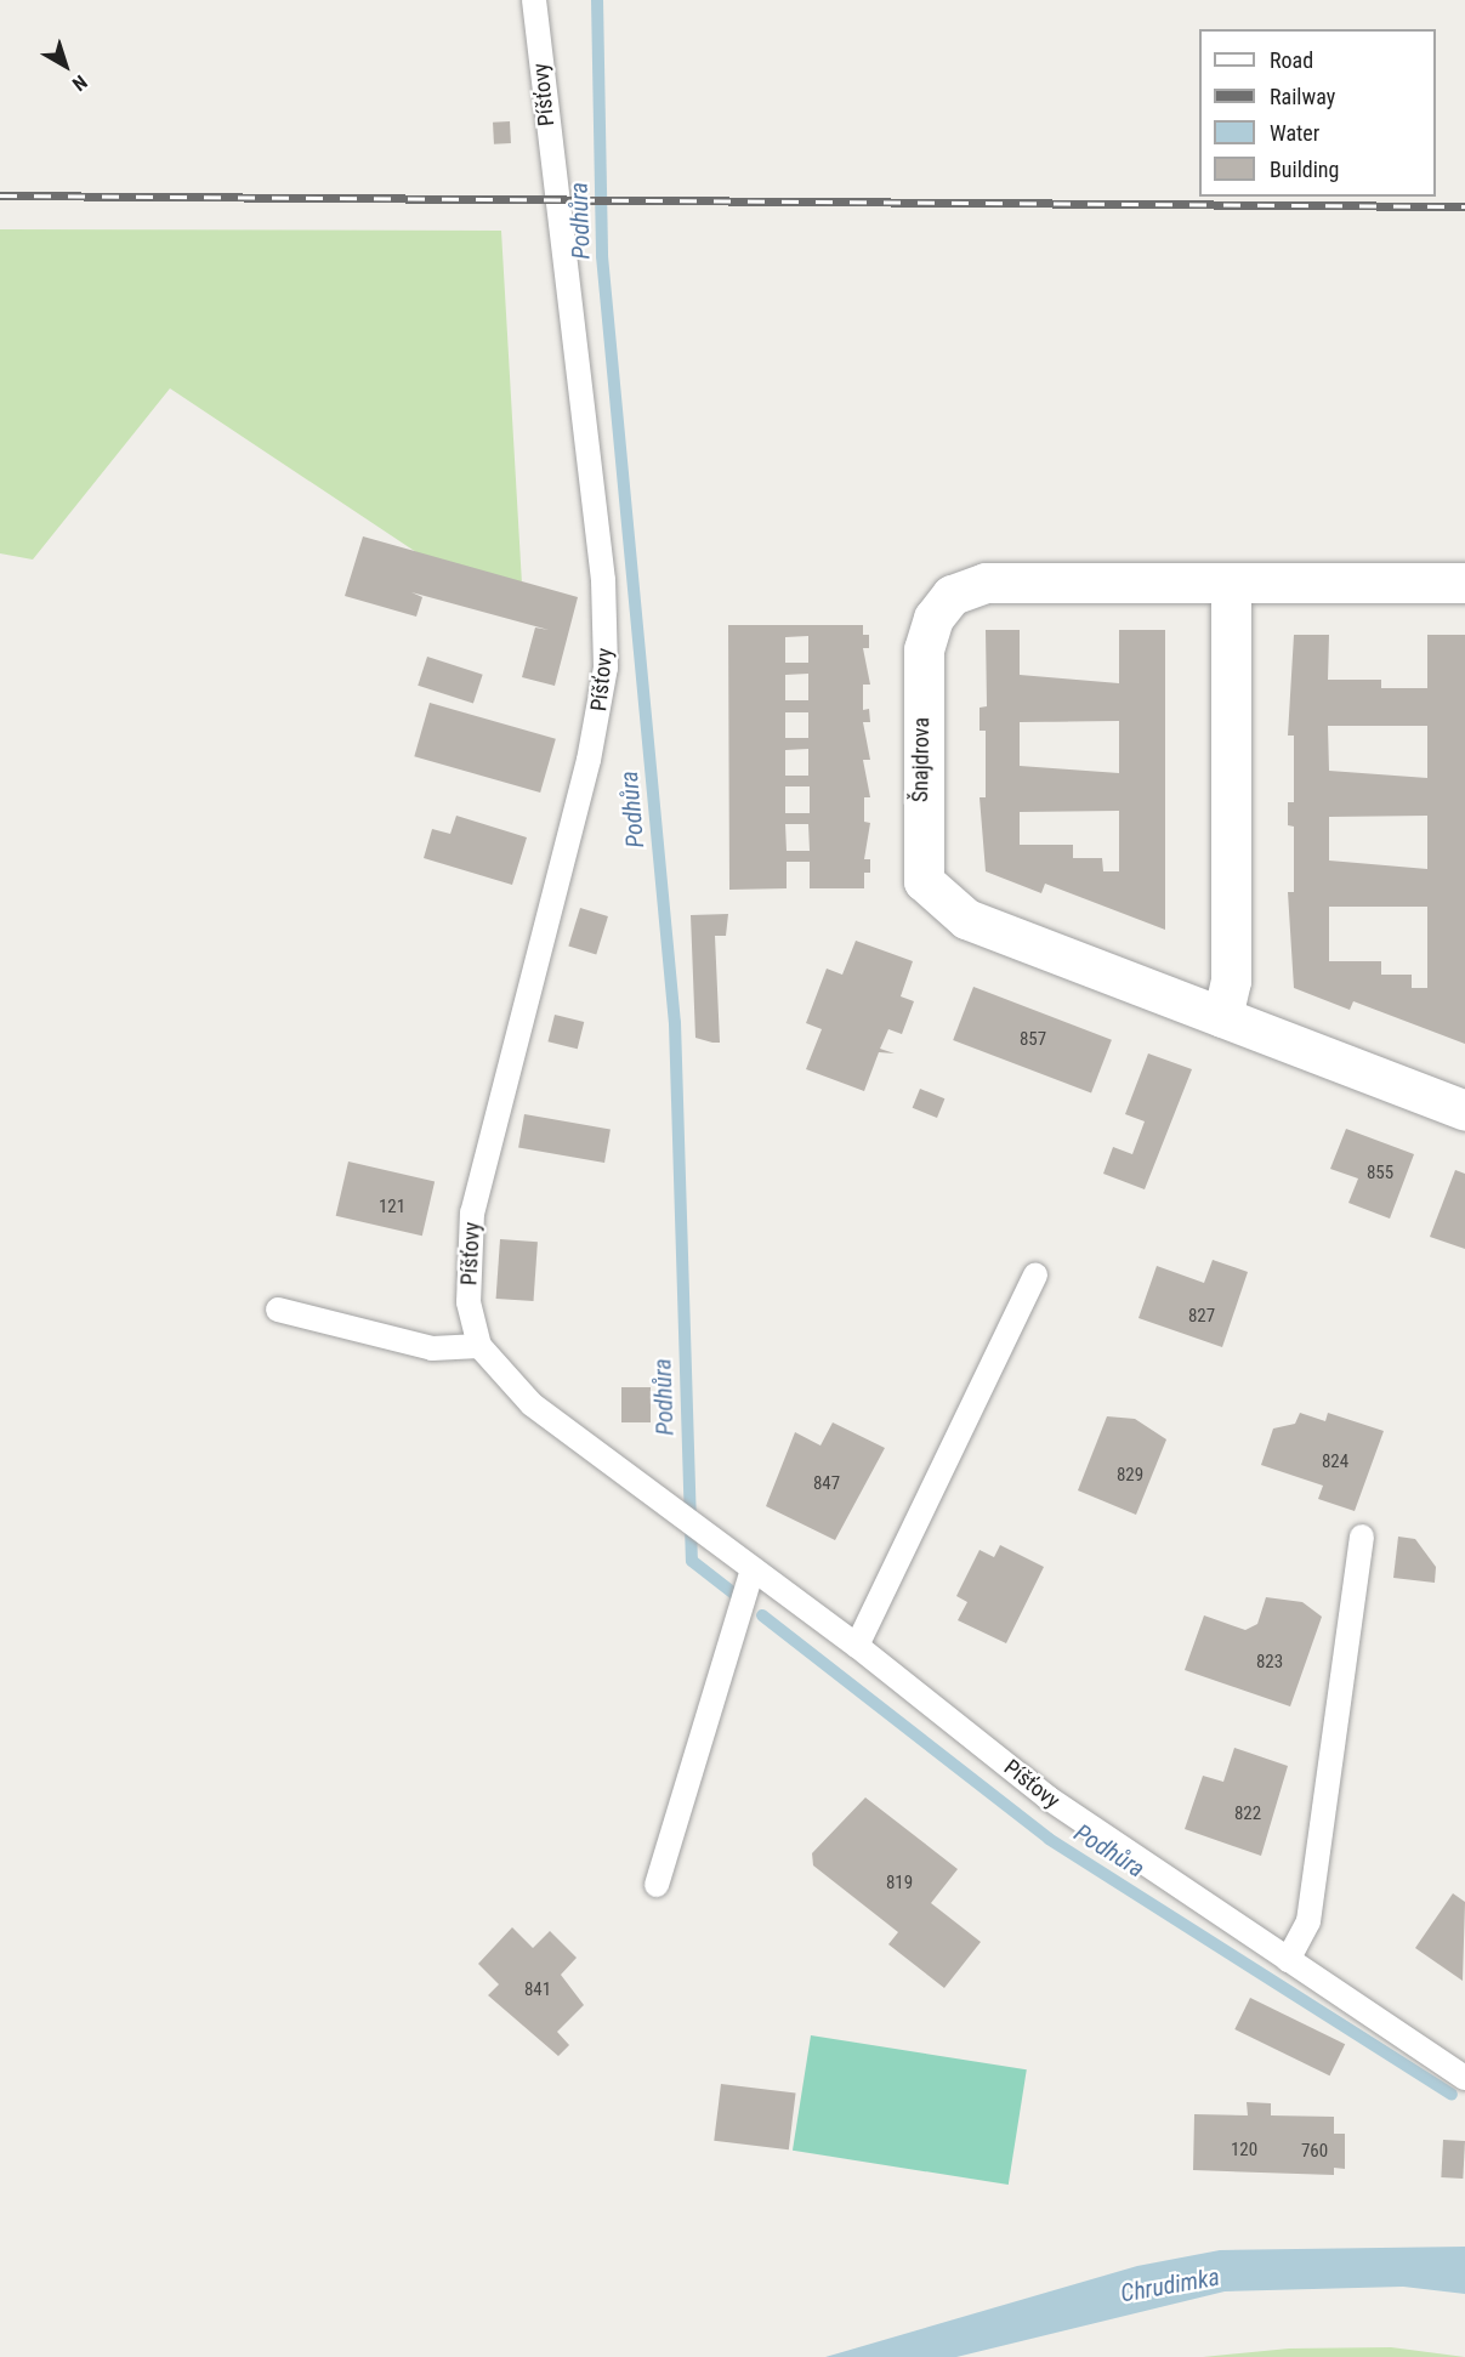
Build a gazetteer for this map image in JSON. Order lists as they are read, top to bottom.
{
  "streets": {
    "street": ["Šnajdrova"],
    "lane": ["Píšťovy"]
  },
  "water": ["Podhůra", "Chrudimka"],
  "house_numbers": [
    "857",
    "855",
    "121",
    "827",
    "824",
    "829",
    "847",
    "823",
    "822",
    "819",
    "841",
    "120",
    "760"
  ],
  "legend": [
    "Road",
    "Railway",
    "Water",
    "Building"
  ],
  "north": "bottom right"
}
